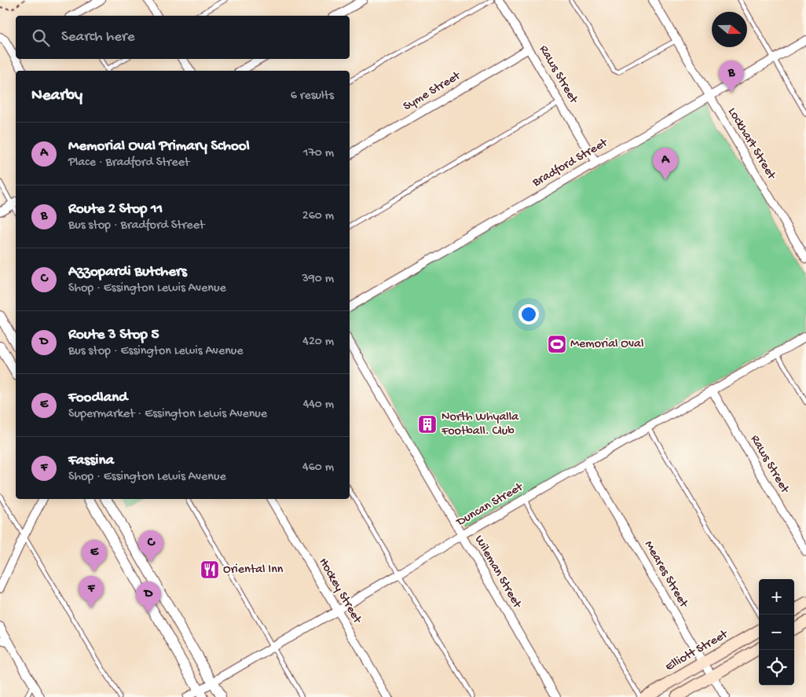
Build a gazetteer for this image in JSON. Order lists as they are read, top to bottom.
{
  "streets": {
    "main road": ["Elliott Street"],
    "street": [
      "Raws Street",
      "Syme Street",
      "Lockhart Street",
      "Bradford Street",
      "Duncan Street",
      "Wileman Street",
      "Meares Street",
      "Hockey Street"
    ]
  },
  "crossings": [
    ["Raws Street", "Syme Street"],
    ["Raws Street", "Bradford Street"],
    ["Raws Street", "Duncan Street"],
    ["Lockhart Street", "Bradford Street"],
    ["Duncan Street", "Wileman Street"],
    ["Duncan Street", "Meares Street"],
    ["Duncan Street", "Hockey Street"],
    ["Meares Street", "Elliott Street"]
  ],
  "places": {
    "sports": ["Memorial Oval"],
    "building": ["North Whyalla Football. Club"],
    "restaurant": ["Oriental Inn"]
  },
  "north": "right",
  "page": {
    "search": "Search here",
    "pins": [
      "B",
      "A",
      "C",
      "E",
      "F",
      "D"
    ],
    "heading": ["Nearby", "6 results"],
    "list": [
      {
        "mark": "A",
        "name": "Memorial Oval Primary School",
        "note": "Place · Bradford Street",
        "value": "170 m"
      },
      {
        "mark": "B",
        "name": "Route 2 Stop 11",
        "note": "Bus stop · Bradford Street",
        "value": "260 m"
      },
      {
        "mark": "C",
        "name": "Azzopardi Butchers",
        "note": "Shop · Essington Lewis Avenue",
        "value": "390 m"
      },
      {
        "mark": "D",
        "name": "Route 3 Stop 5",
        "note": "Bus stop · Essington Lewis Avenue",
        "value": "420 m"
      },
      {
        "mark": "E",
        "name": "Foodland",
        "note": "Supermarket · Essington Lewis Avenue",
        "value": "440 m"
      },
      {
        "mark": "F",
        "name": "Fassina",
        "note": "Shop · Essington Lewis Avenue",
        "value": "460 m"
      }
    ],
    "map_buttons": ["+", "−"]
  }
}
